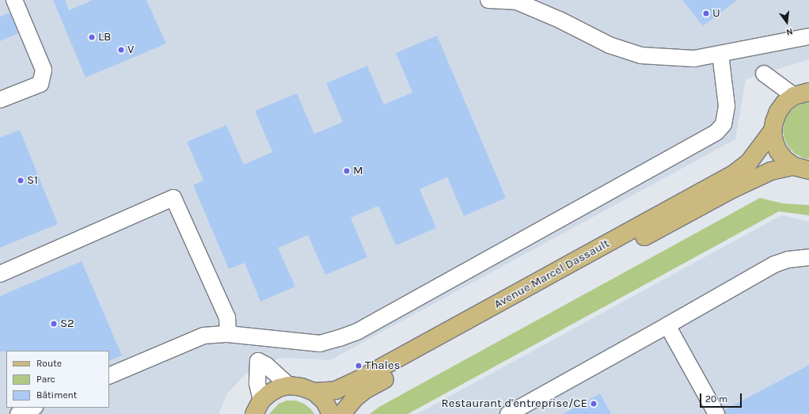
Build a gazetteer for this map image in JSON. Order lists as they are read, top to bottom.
{
  "streets": {
    "main road": ["Avenue Marcel Dassault"]
  },
  "places": [
    "U",
    "LB",
    "V",
    "M",
    "S1",
    "S2",
    "Thales",
    "Restaurant d'entreprise/CE"
  ],
  "legend": ["Route", "Parc", "Bâtiment"],
  "scale_bar": "20 m",
  "north": "bottom"
}
